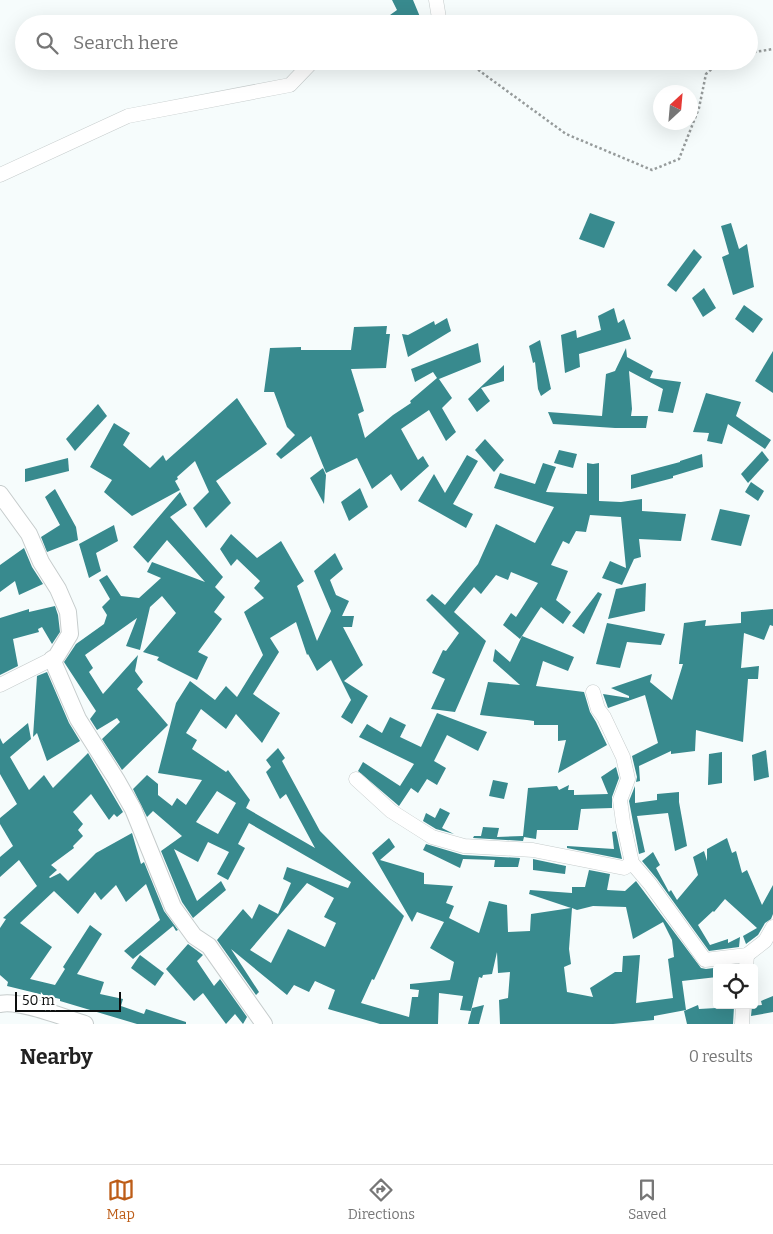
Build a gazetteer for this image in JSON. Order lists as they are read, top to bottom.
{
  "scale_bar": "50 m",
  "north": "top right",
  "page": {
    "search": "Search here",
    "scale": "50 m",
    "heading": ["Nearby", "0 results"],
    "nav": ["Map", "Directions", "Saved"]
  }
}
